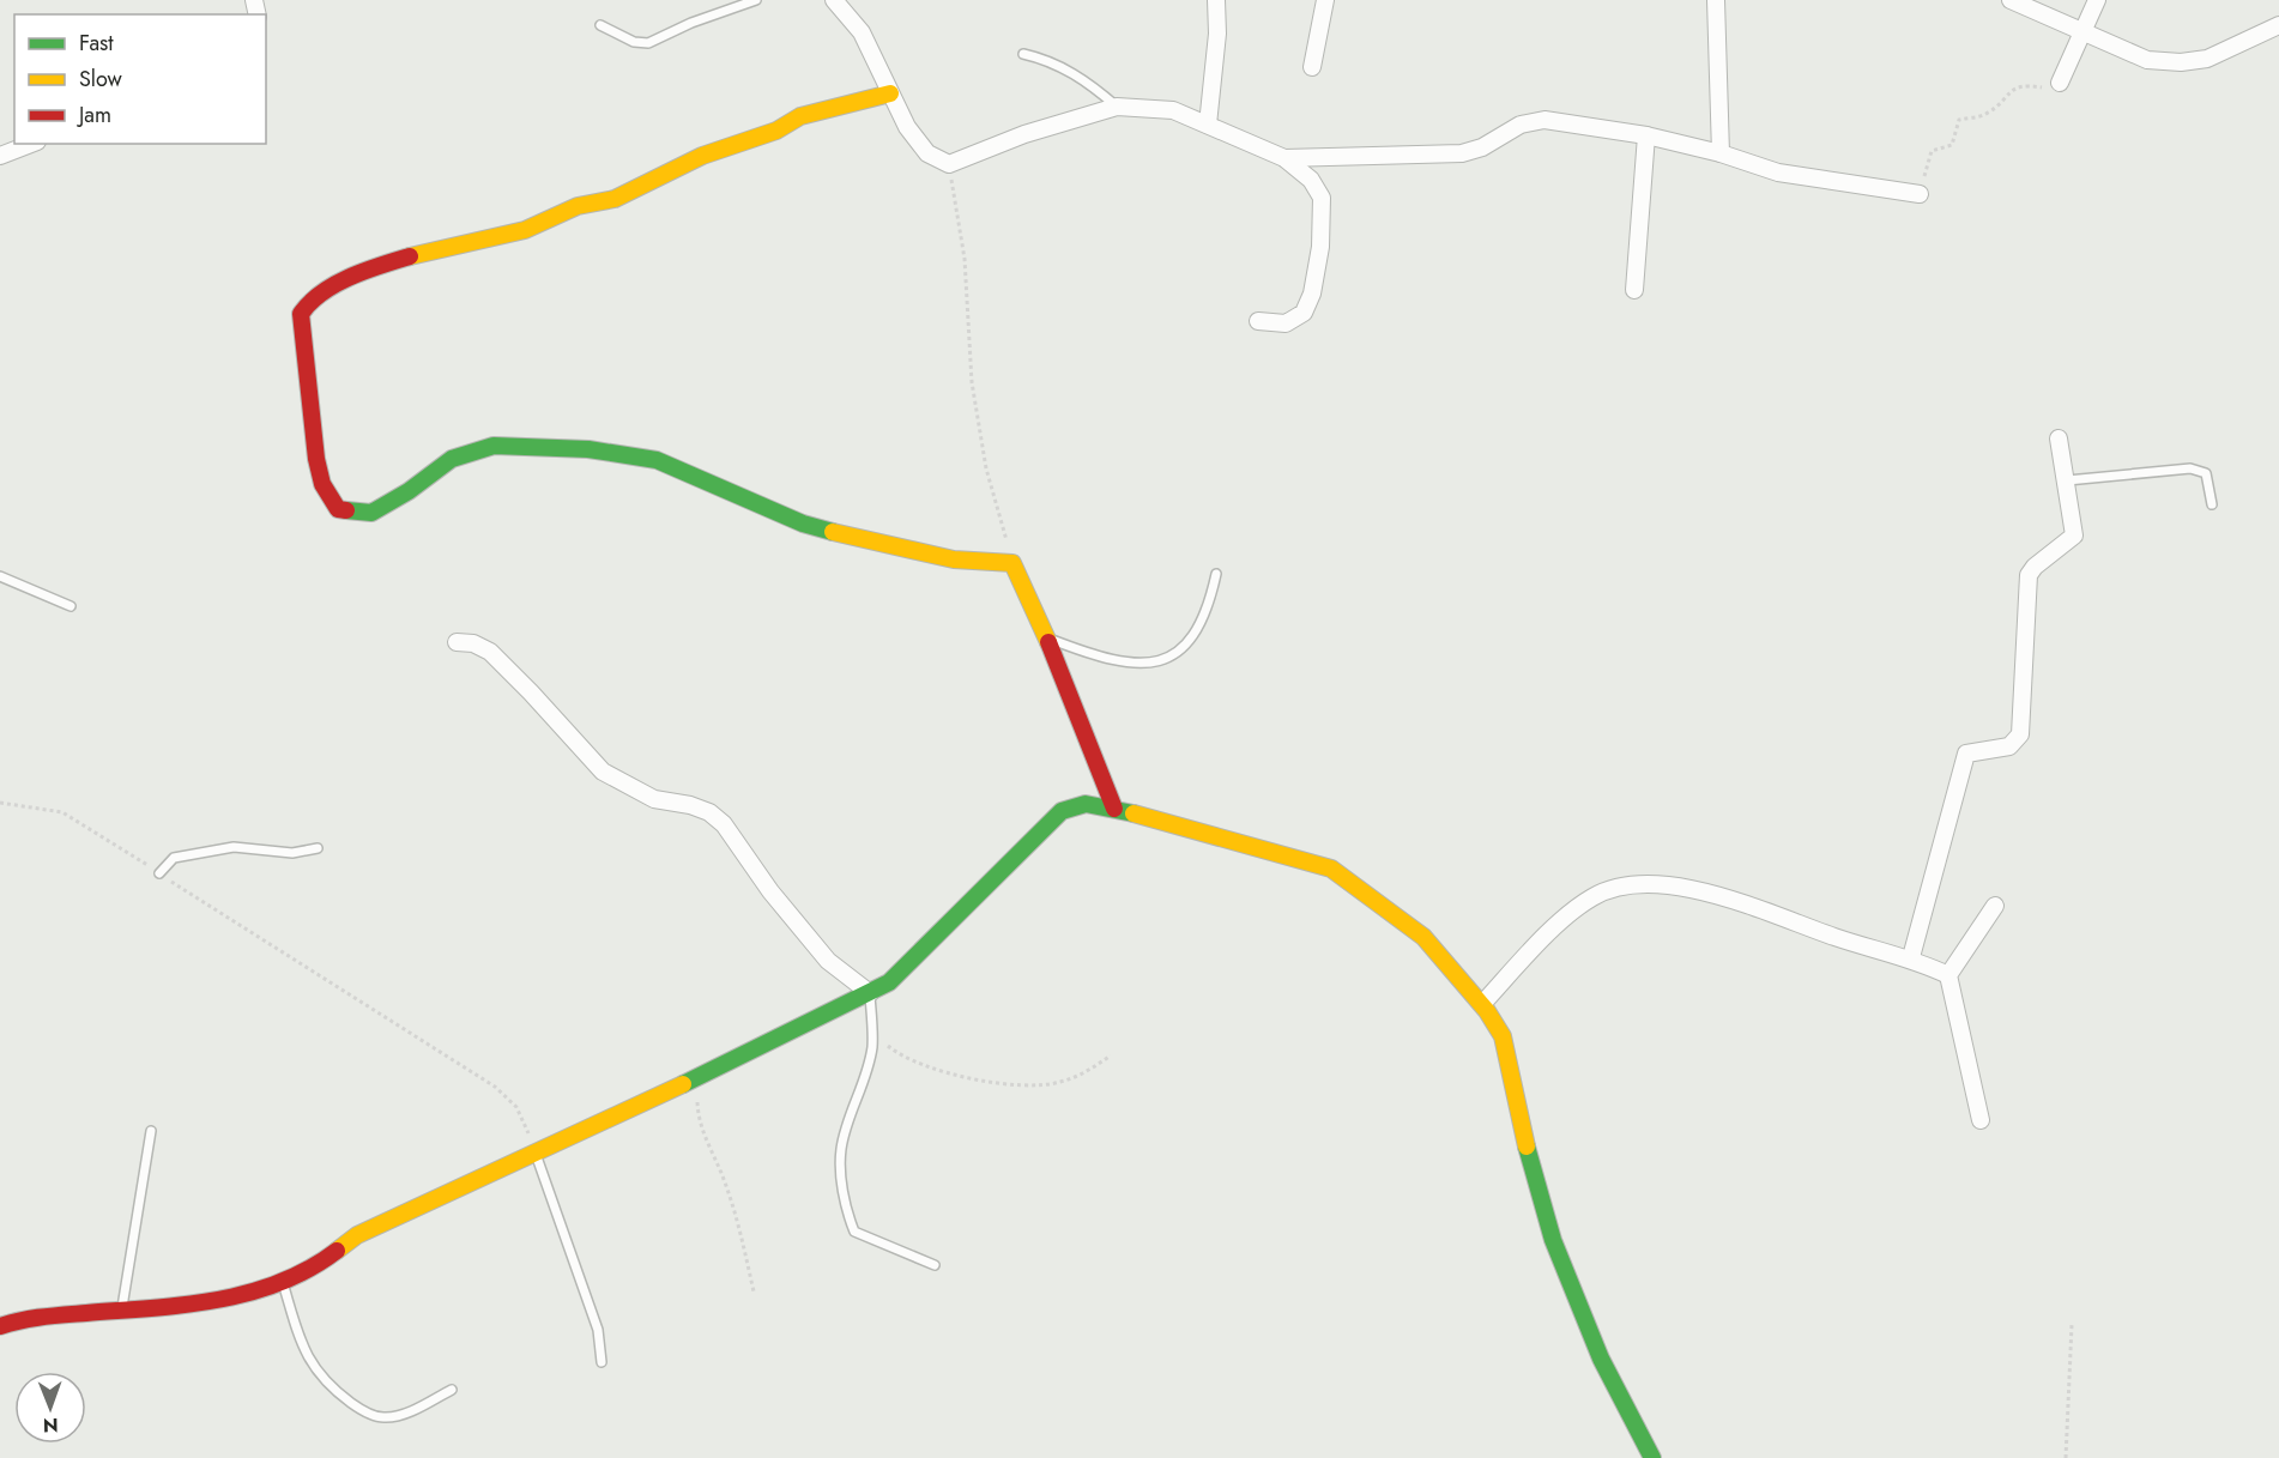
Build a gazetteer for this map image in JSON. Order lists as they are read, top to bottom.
{
  "legend": ["Fast", "Slow", "Jam"],
  "north": "bottom"
}
